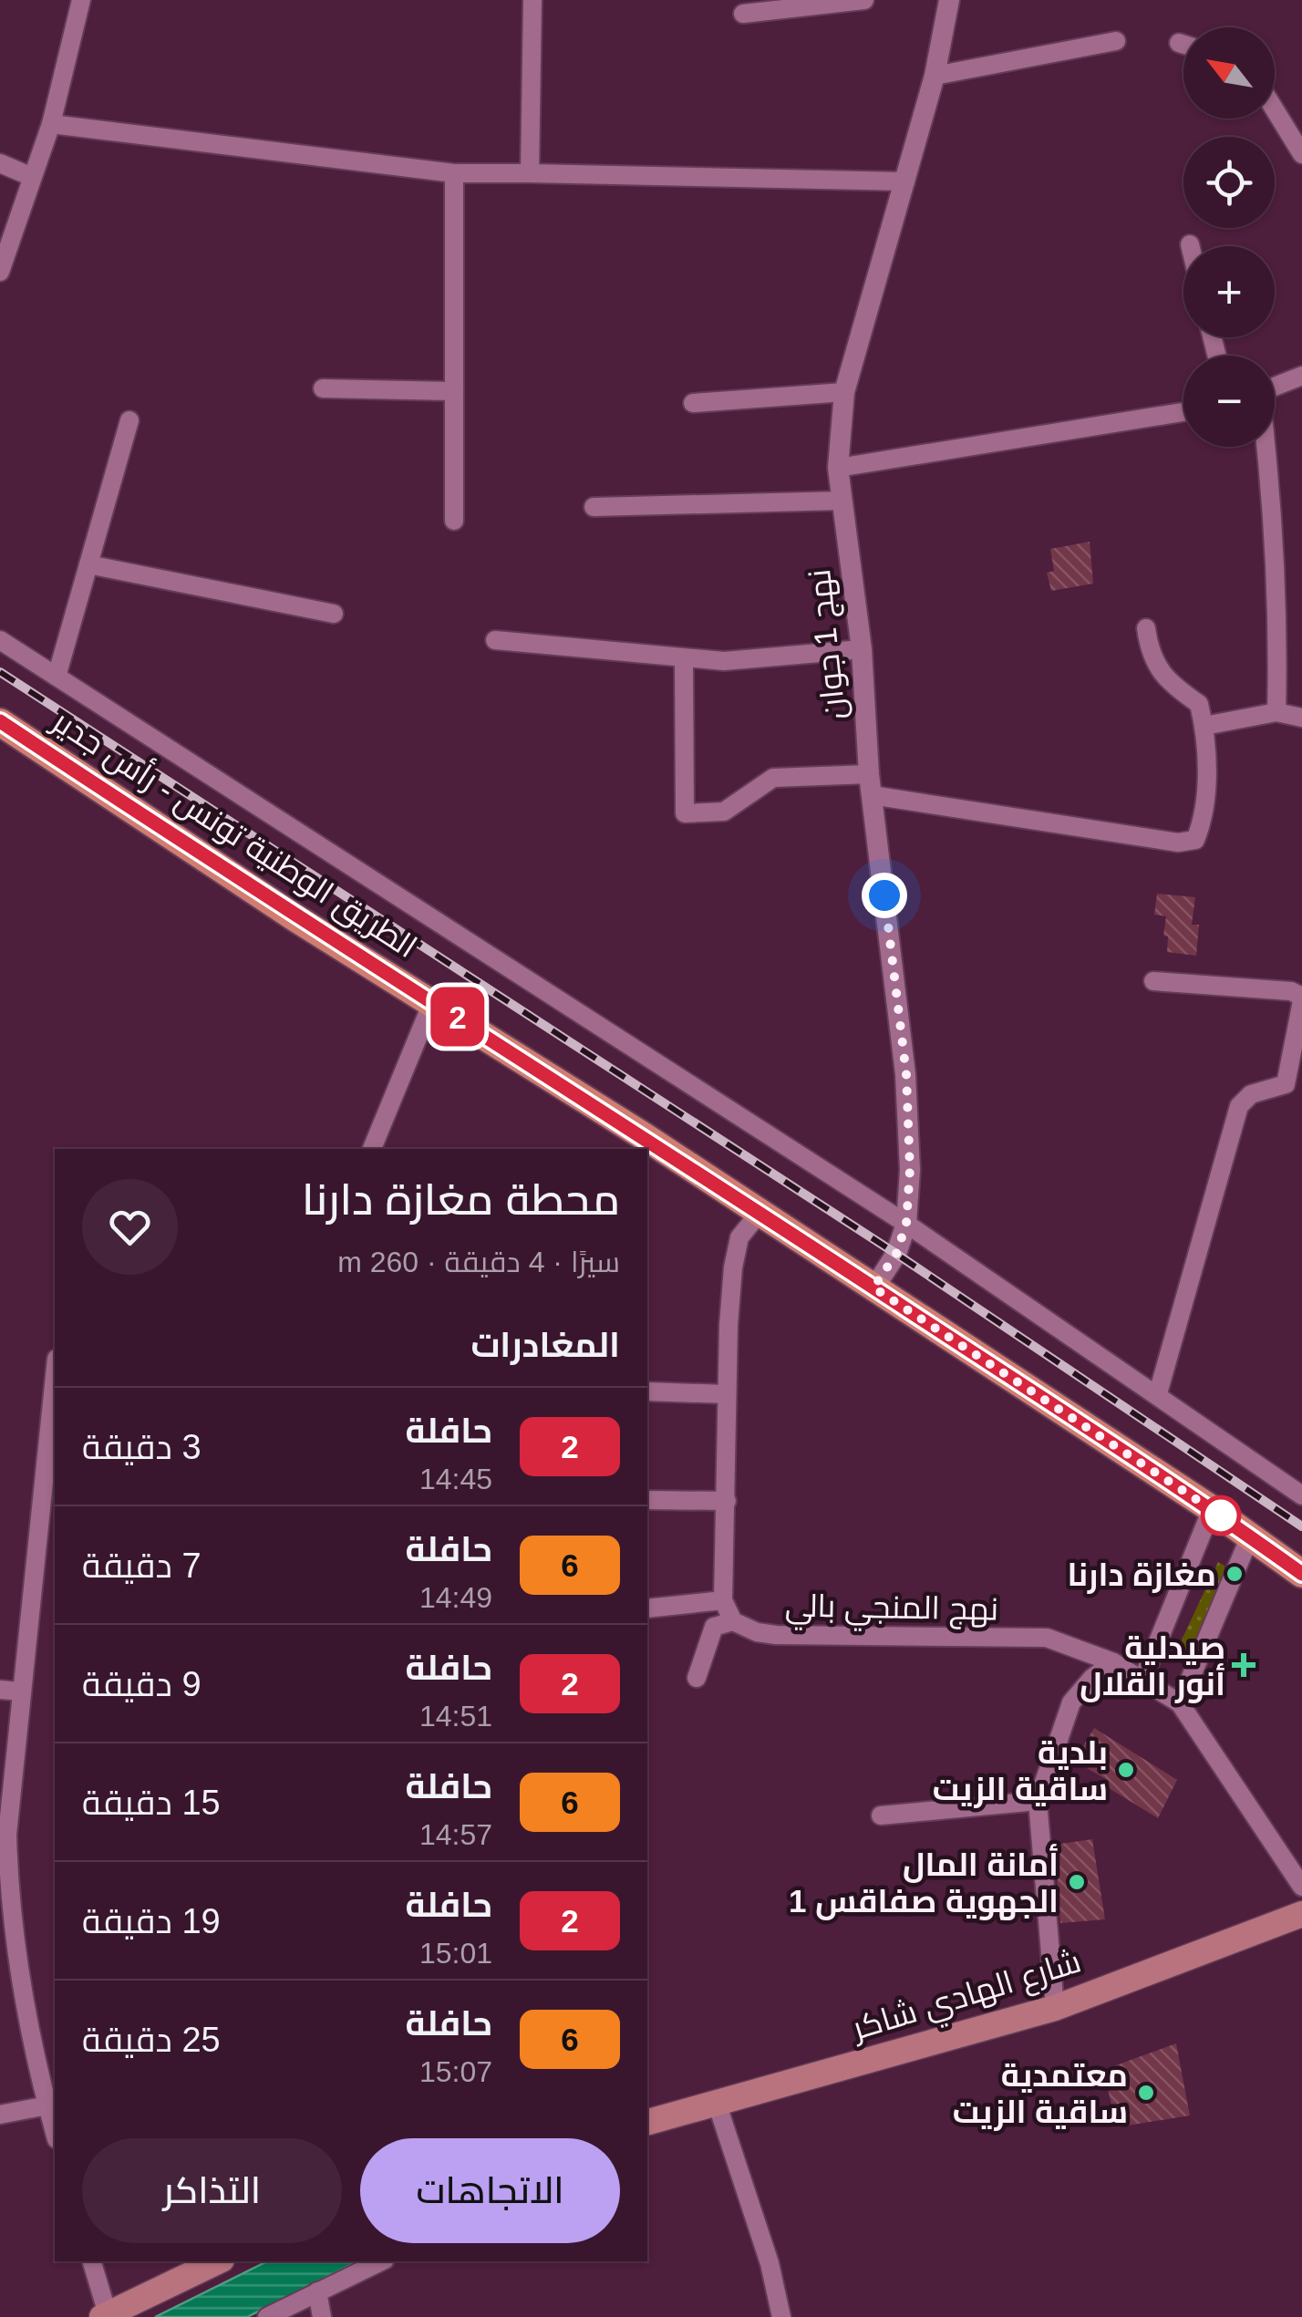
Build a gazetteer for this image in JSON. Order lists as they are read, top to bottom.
{
  "streets": {
    "main road": ["الطريق الوطنية تونس - رأس جدير", "شارع الهادي شاكر"],
    "street": ["نهج 1 جوان", "نهج المنجي بالي"]
  },
  "crossings": [
    ["نهج 1 جوان", "الطريق الوطنية تونس - رأس جدير"]
  ],
  "places": {
    "other": [
      "مغازة دارنا",
      "بلدية ساقية الزيت",
      "أمانة المال الجهوية صفاقس 1",
      "معتمدية ساقية الزيت"
    ],
    "health": ["صيدلية أنور القلال"]
  },
  "lines": ["bus line 2"],
  "north": "top left",
  "page": {
    "on_map": "2",
    "map_buttons": ["+", "−"],
    "heading": [
      ["محطة مغازة دارنا", "سيرًا · 4 دقيقة · 260 m"],
      "المغادرات"
    ],
    "list": [
      {
        "mark": "2",
        "name": "حافلة",
        "note": "14:45",
        "value": "3 دقيقة"
      },
      {
        "mark": "6",
        "name": "حافلة",
        "note": "14:49",
        "value": "7 دقيقة"
      },
      {
        "mark": "2",
        "name": "حافلة",
        "note": "14:51",
        "value": "9 دقيقة"
      },
      {
        "mark": "6",
        "name": "حافلة",
        "note": "14:57",
        "value": "15 دقيقة"
      },
      {
        "mark": "2",
        "name": "حافلة",
        "note": "15:01",
        "value": "19 دقيقة"
      },
      {
        "mark": "6",
        "name": "حافلة",
        "note": "15:07",
        "value": "25 دقيقة"
      }
    ],
    "buttons": ["الاتجاهات", "التذاكر"]
  }
}
